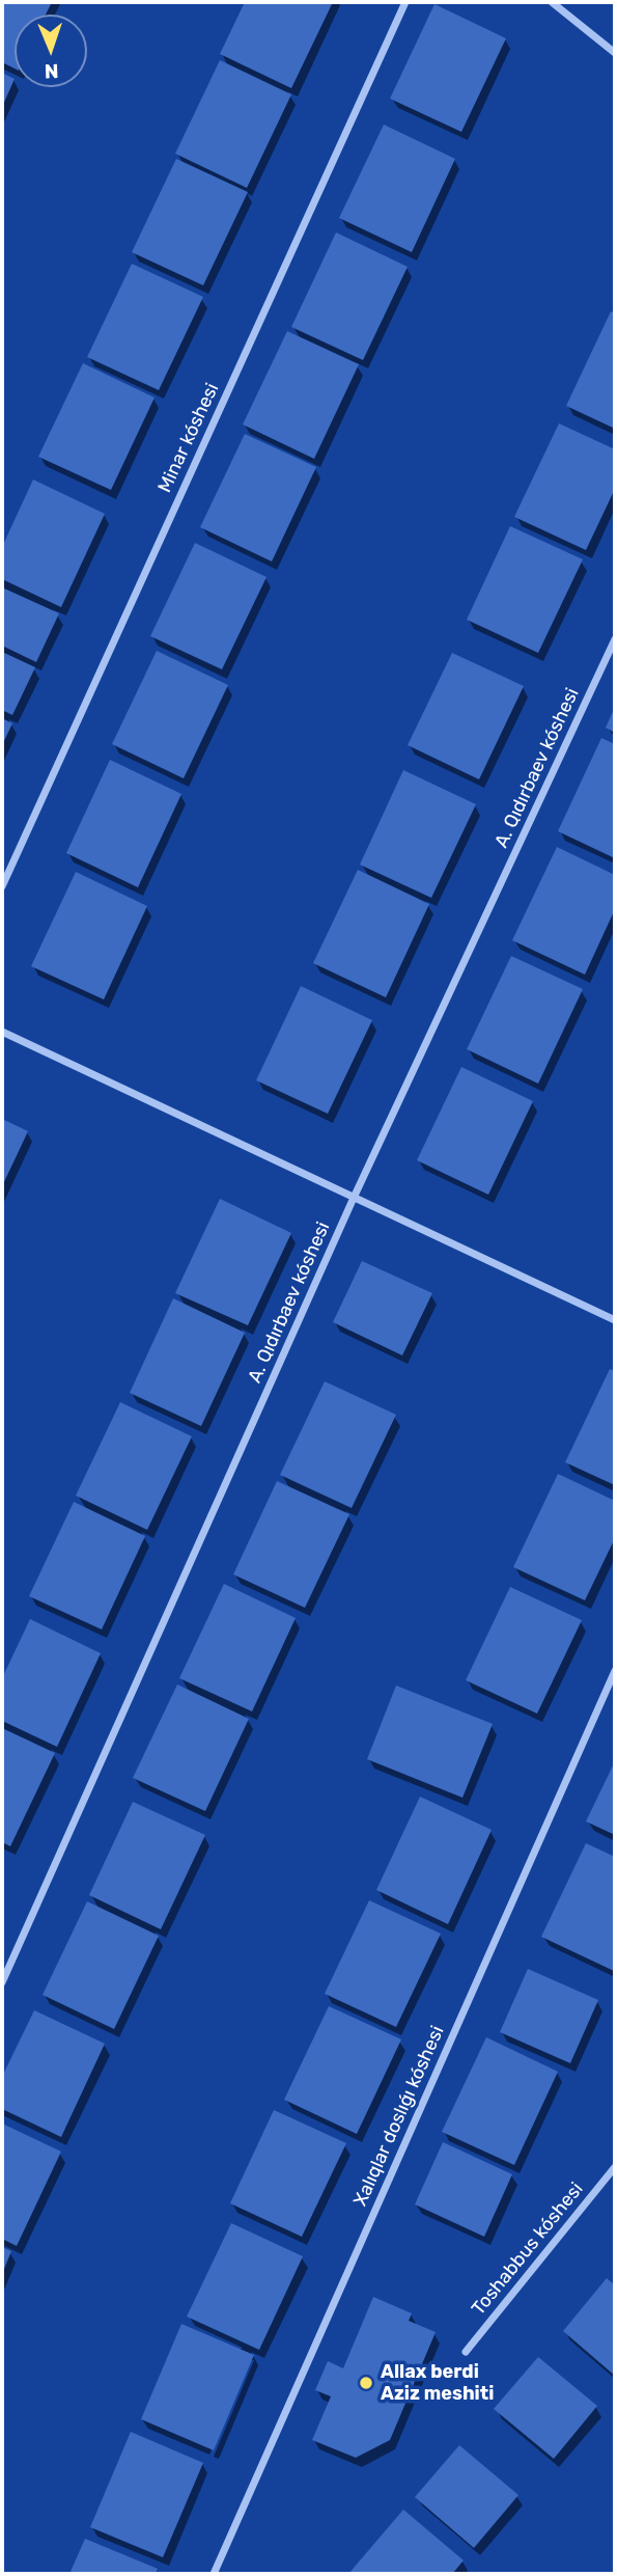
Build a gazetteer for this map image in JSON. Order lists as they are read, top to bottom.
{
  "streets": {
    "street": [
      "Minar kóshesi",
      "A. Qıdırbaev kóshesi",
      "Xalıqlar doslıǵı kóshesi",
      "Toshabbus kóshesi"
    ]
  },
  "places": ["Allax berdi Aziz meshiti"],
  "north": "bottom"
}
